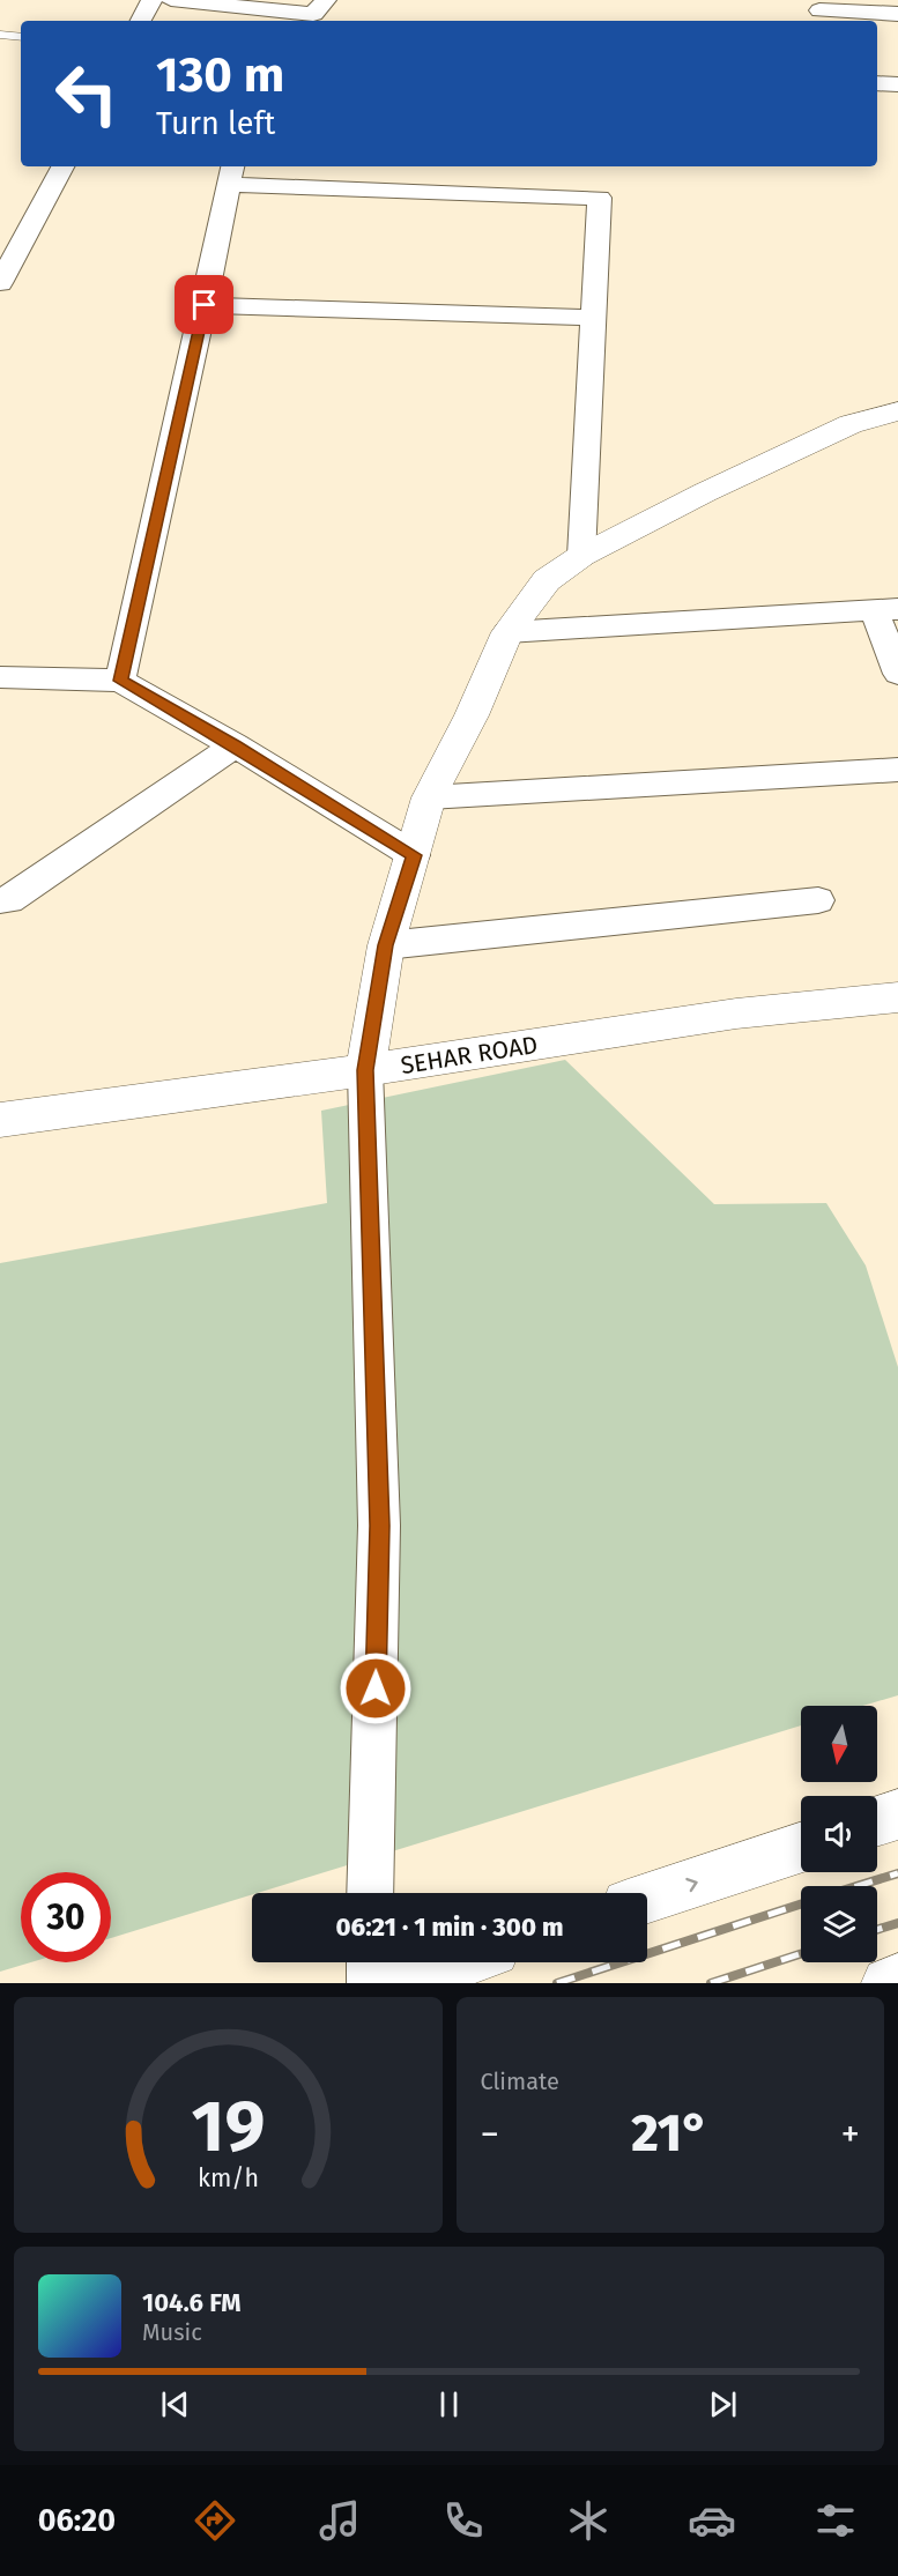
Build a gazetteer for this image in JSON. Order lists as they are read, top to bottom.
{
  "streets": {
    "street": ["SEHAR ROAD"]
  },
  "north": "bottom",
  "page": {
    "turn": ["130 m", "Turn left"],
    "limit": "30",
    "trip": "06:21 · 1 min · 300 m",
    "tile": "Climate",
    "heat": ["−", "21°", "+"],
    "song": ["104.6 FM", "Music"],
    "tabs": "06:20",
    "gauge": ["19", "km/h"]
  }
}
